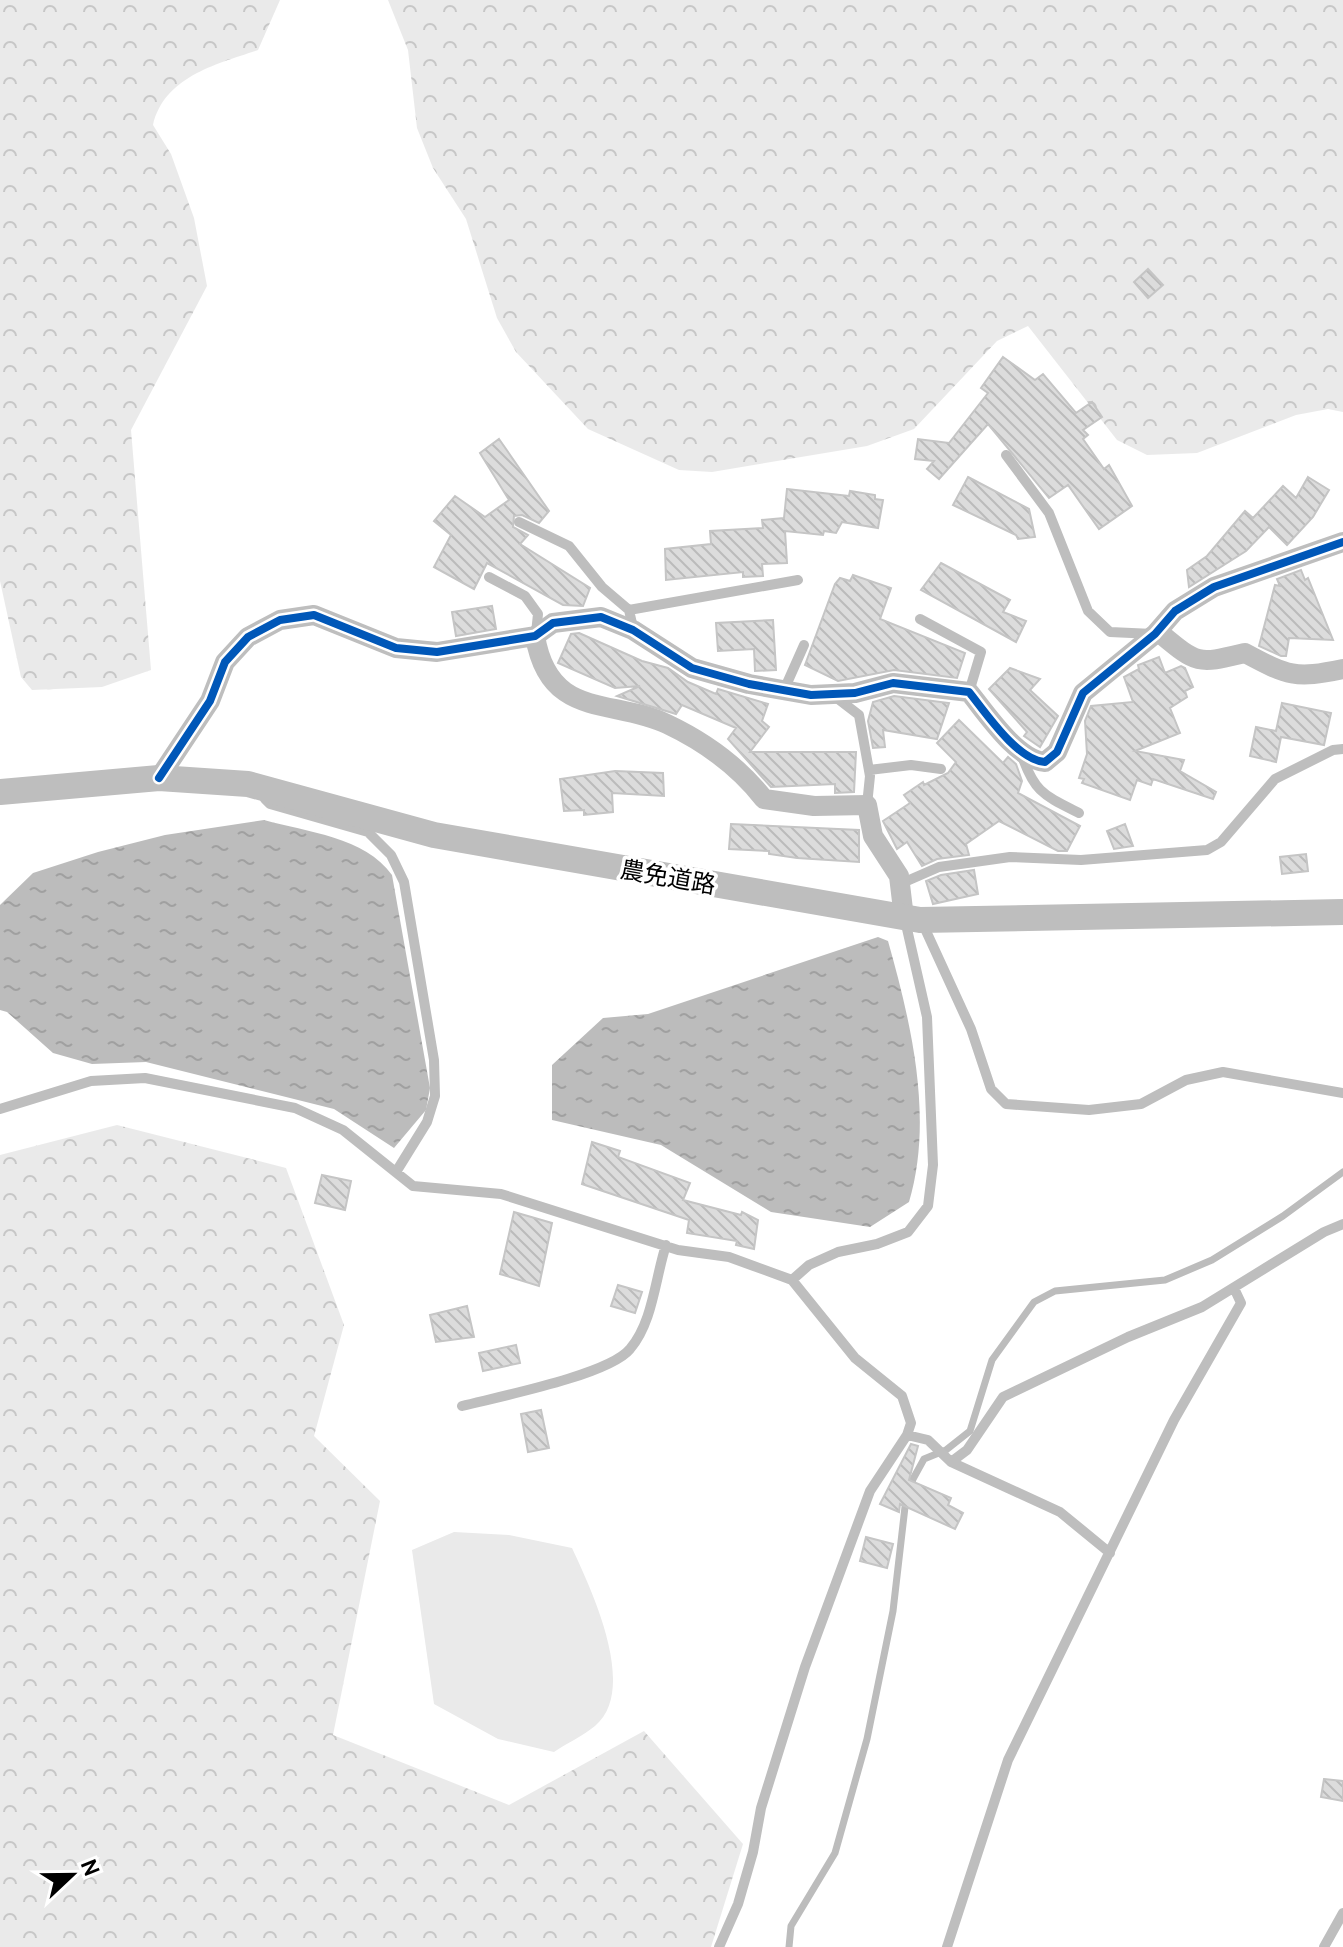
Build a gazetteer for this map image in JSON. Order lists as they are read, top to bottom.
{
  "streets": {
    "street": ["農免道路"]
  },
  "north": "right"
}
